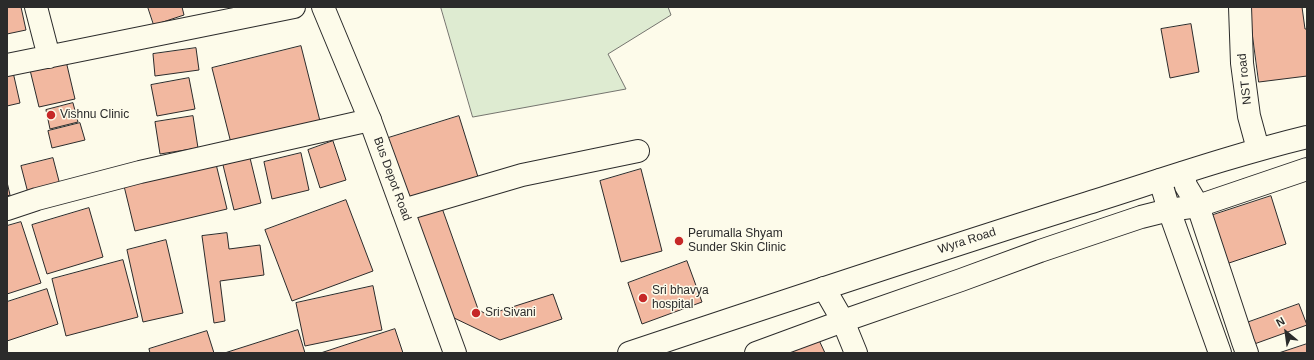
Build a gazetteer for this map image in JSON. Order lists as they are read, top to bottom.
{
  "streets": {
    "street": ["NST road", "Bus Depot Road", "Wyra Road"]
  },
  "crossings": [
    ["NST road", "Wyra Road"]
  ],
  "places": [
    "Vishnu Clinic",
    "Perumalla Shyam Sunder Skin Clinic",
    "Sri bhavya hospital",
    "Sri Sivani"
  ],
  "north": "top left"
}
